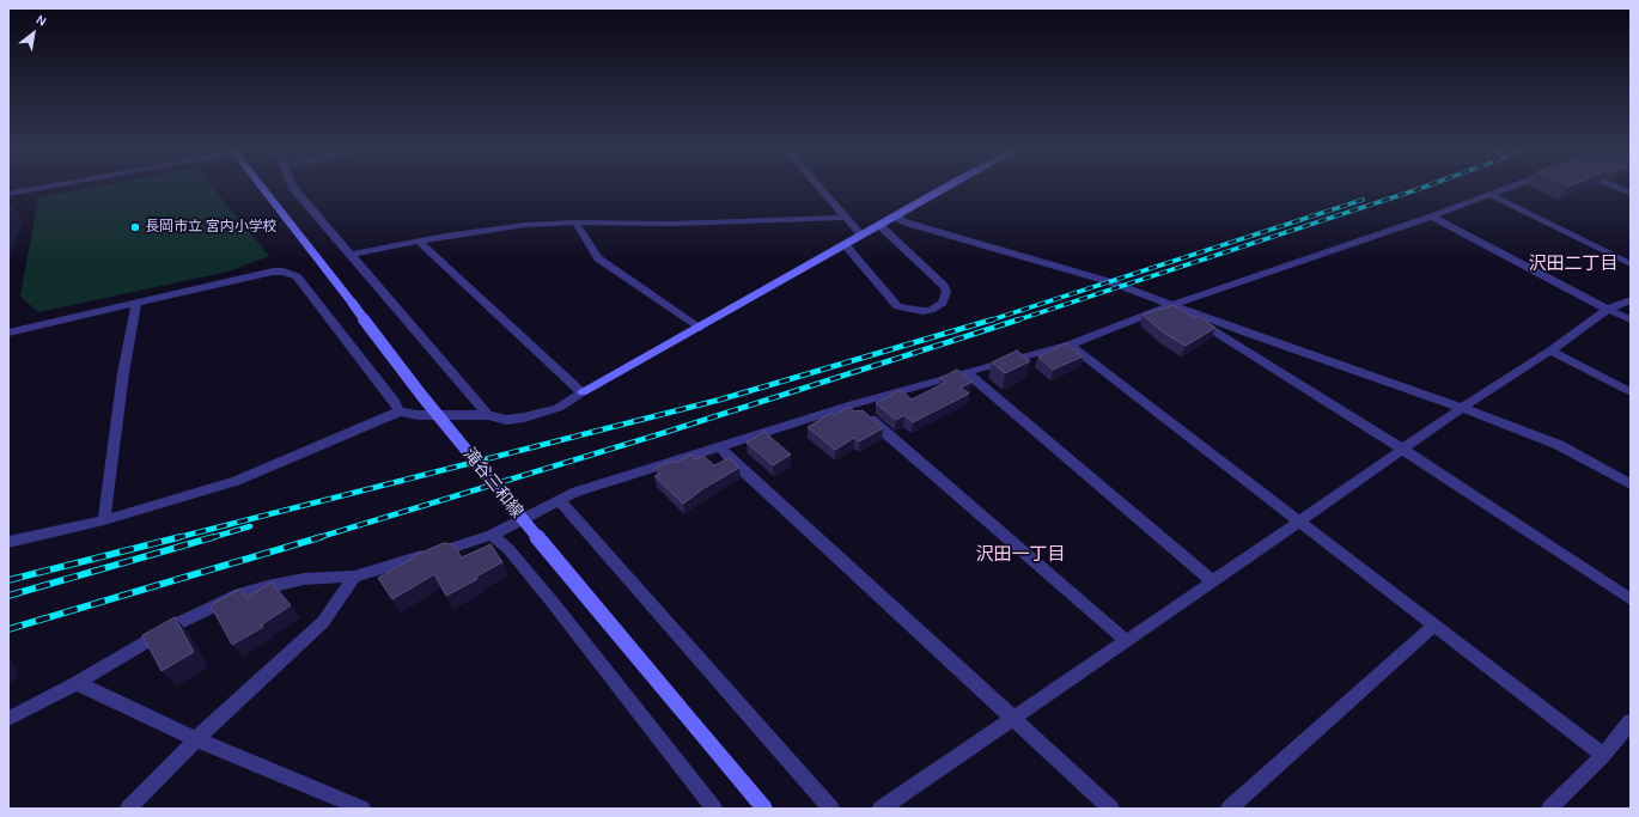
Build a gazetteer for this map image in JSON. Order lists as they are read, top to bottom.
{
  "streets": {
    "main road": ["滝谷三和線"]
  },
  "districts": ["沢田二丁目", "沢田一丁目"],
  "places": ["長岡市立 宮内小学校"],
  "north": "top right"
}
